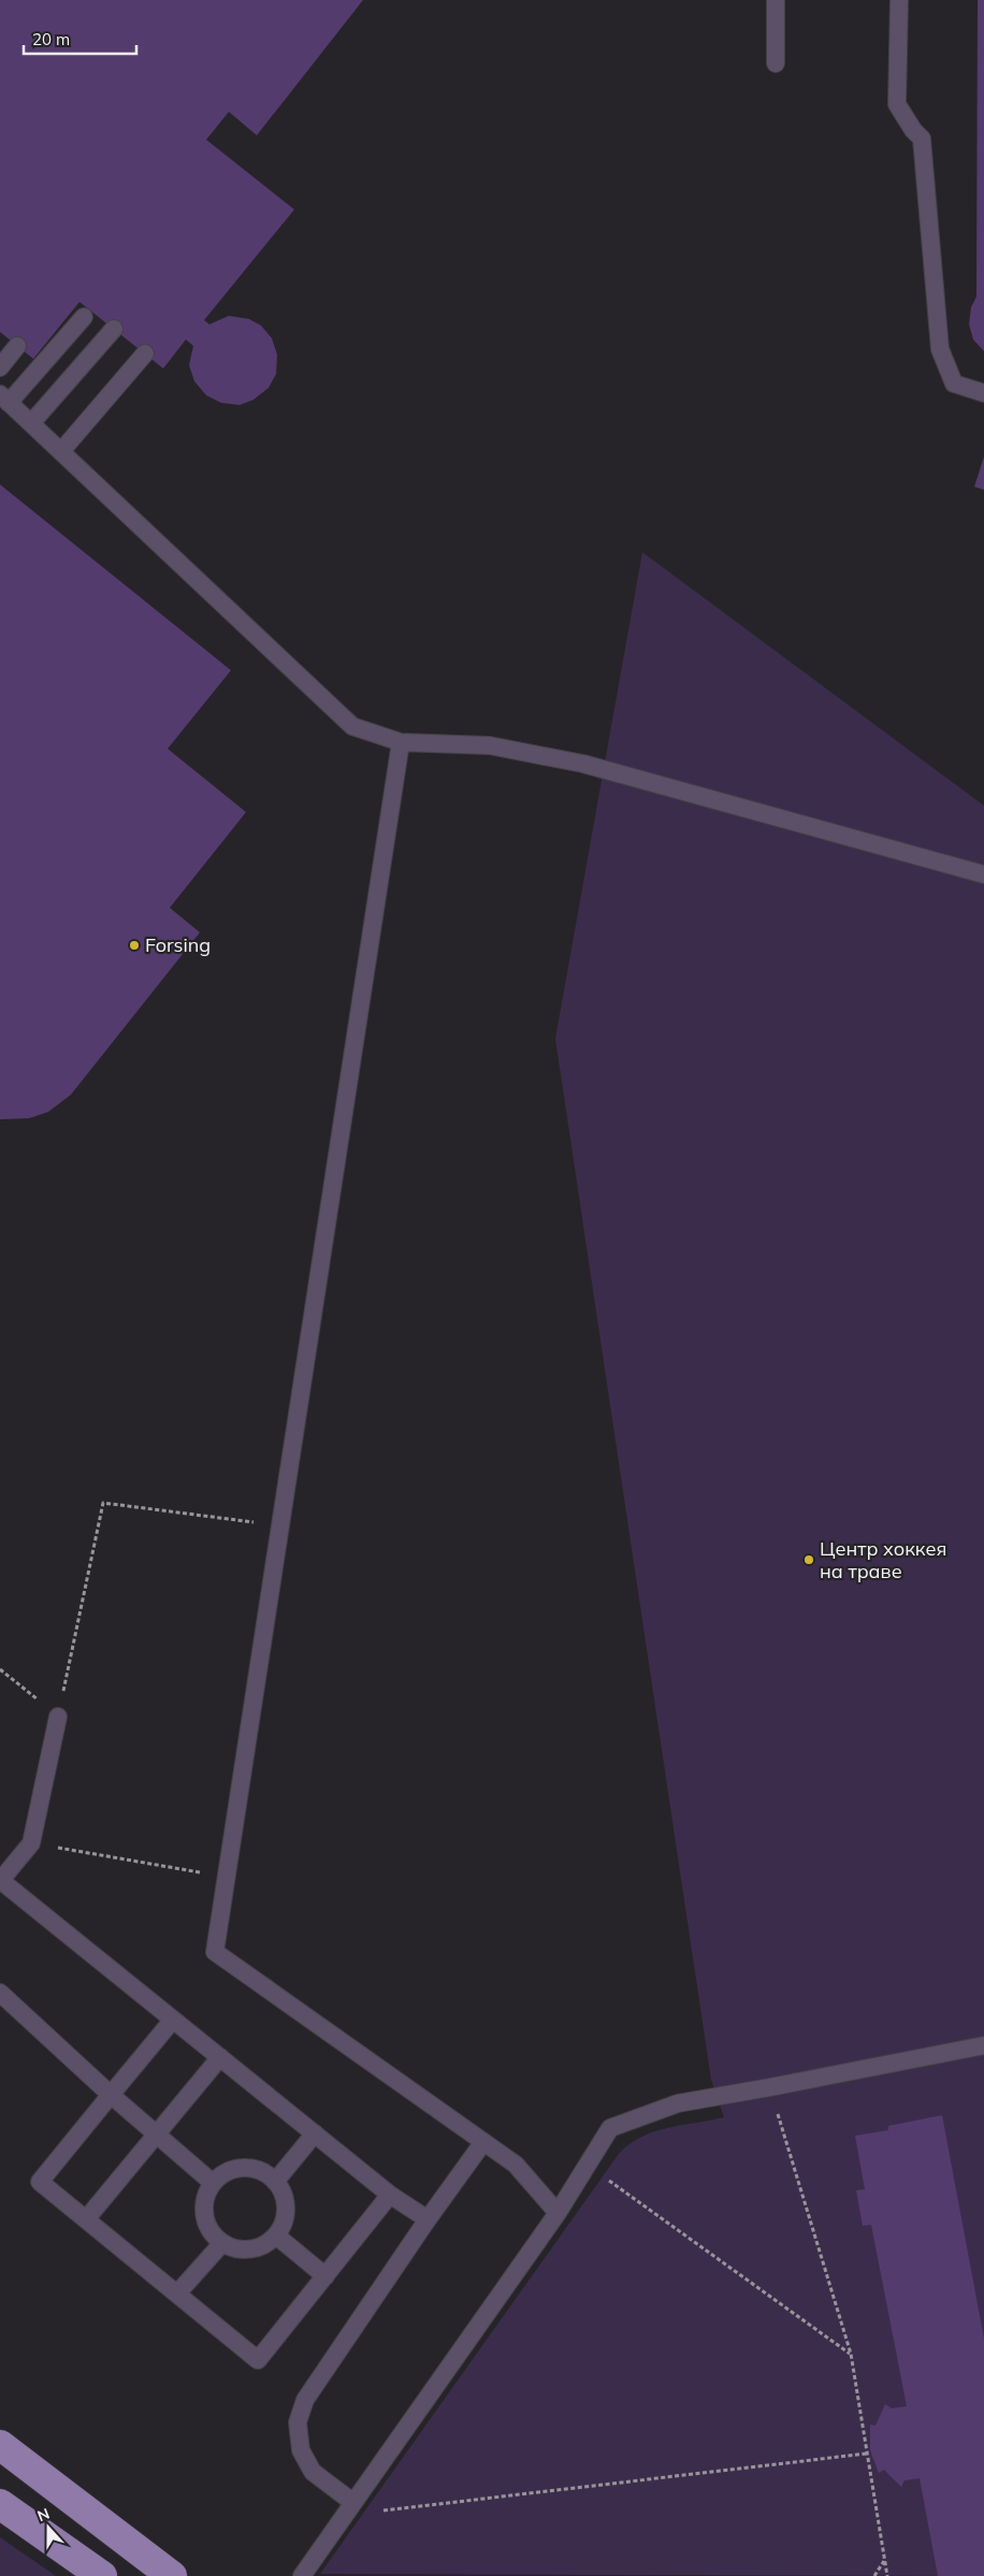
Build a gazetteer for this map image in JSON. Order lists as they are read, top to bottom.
{
  "places": ["Forsing", "Центр хоккея на траве"],
  "scale_bar": "20 m",
  "north": "top"
}
